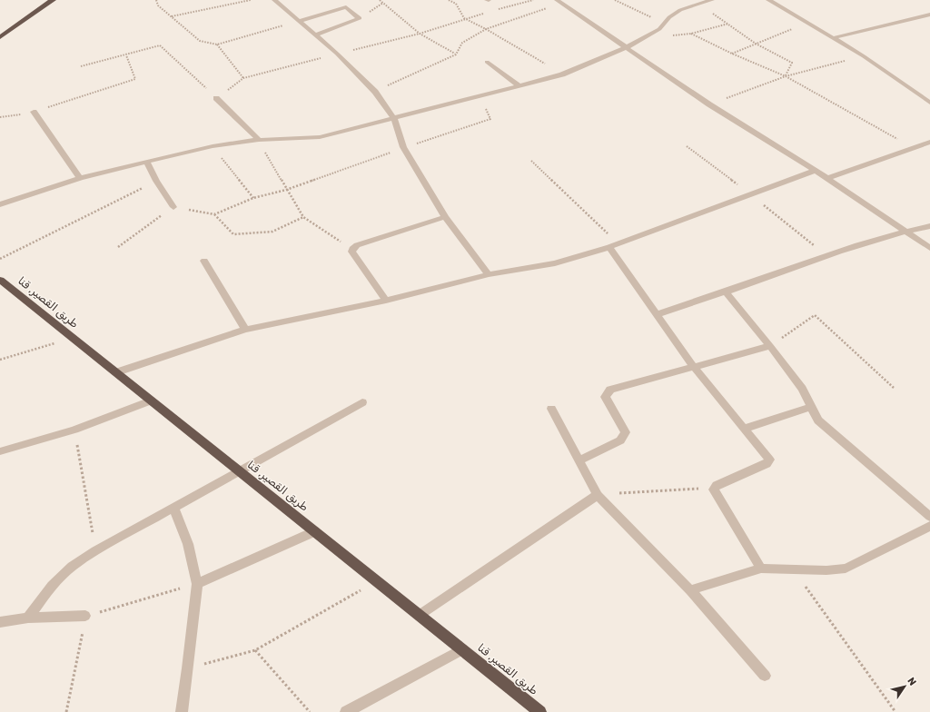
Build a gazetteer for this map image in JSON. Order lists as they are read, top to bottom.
{
  "streets": {
    "highway": ["طريق القصير, قنا"]
  },
  "north": "top right"
}
